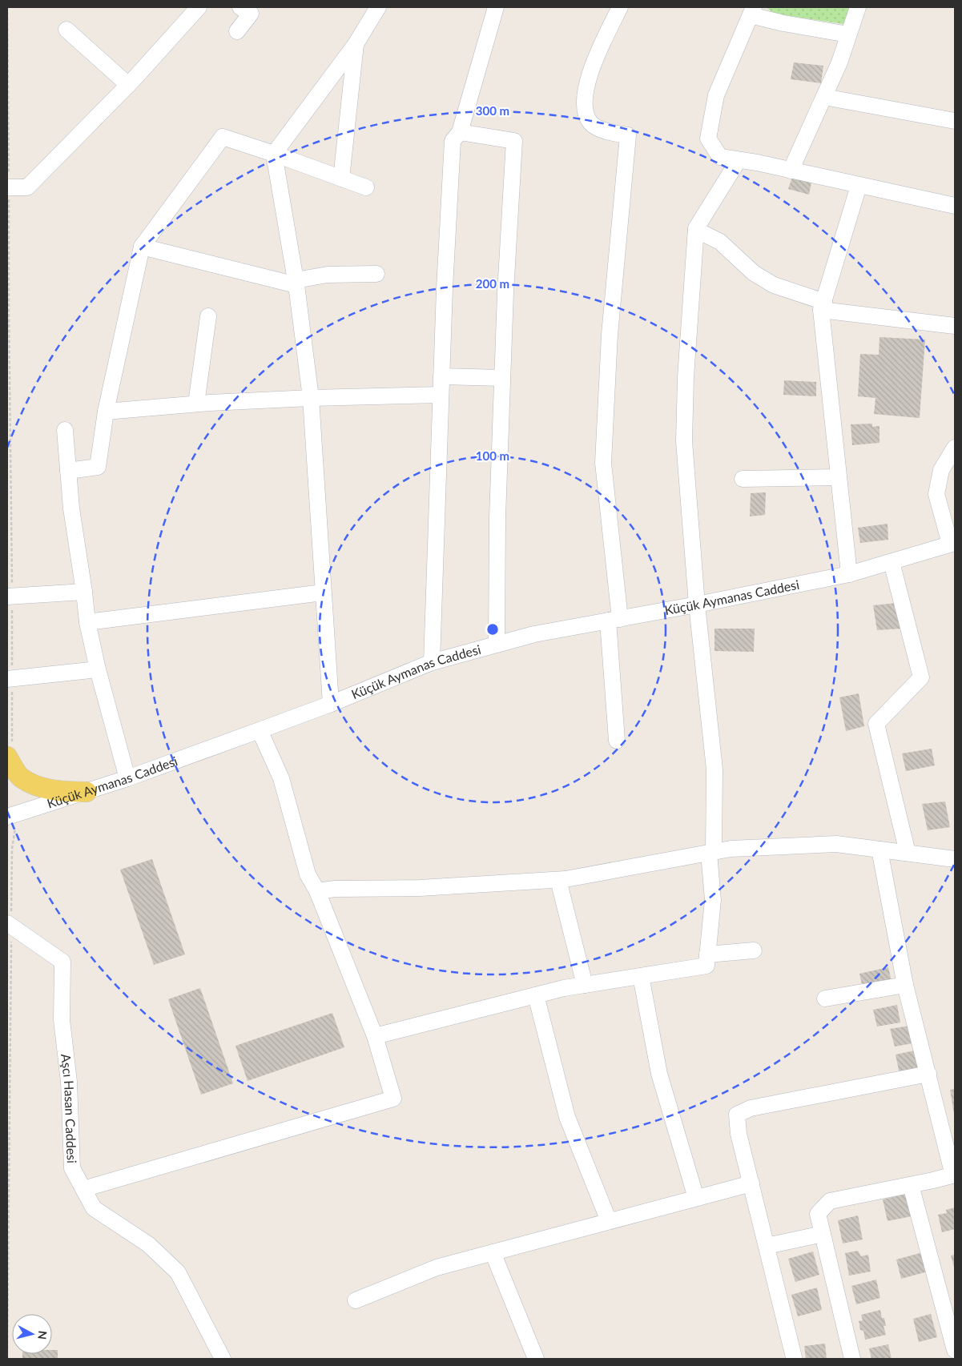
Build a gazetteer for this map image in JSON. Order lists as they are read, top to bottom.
{
  "streets": {
    "street": ["Küçük Aymanas Caddesi", "Aşcı Hasan Caddesi"]
  },
  "north": "right",
  "rings": ["300 m", "200 m", "100 m"]
}
